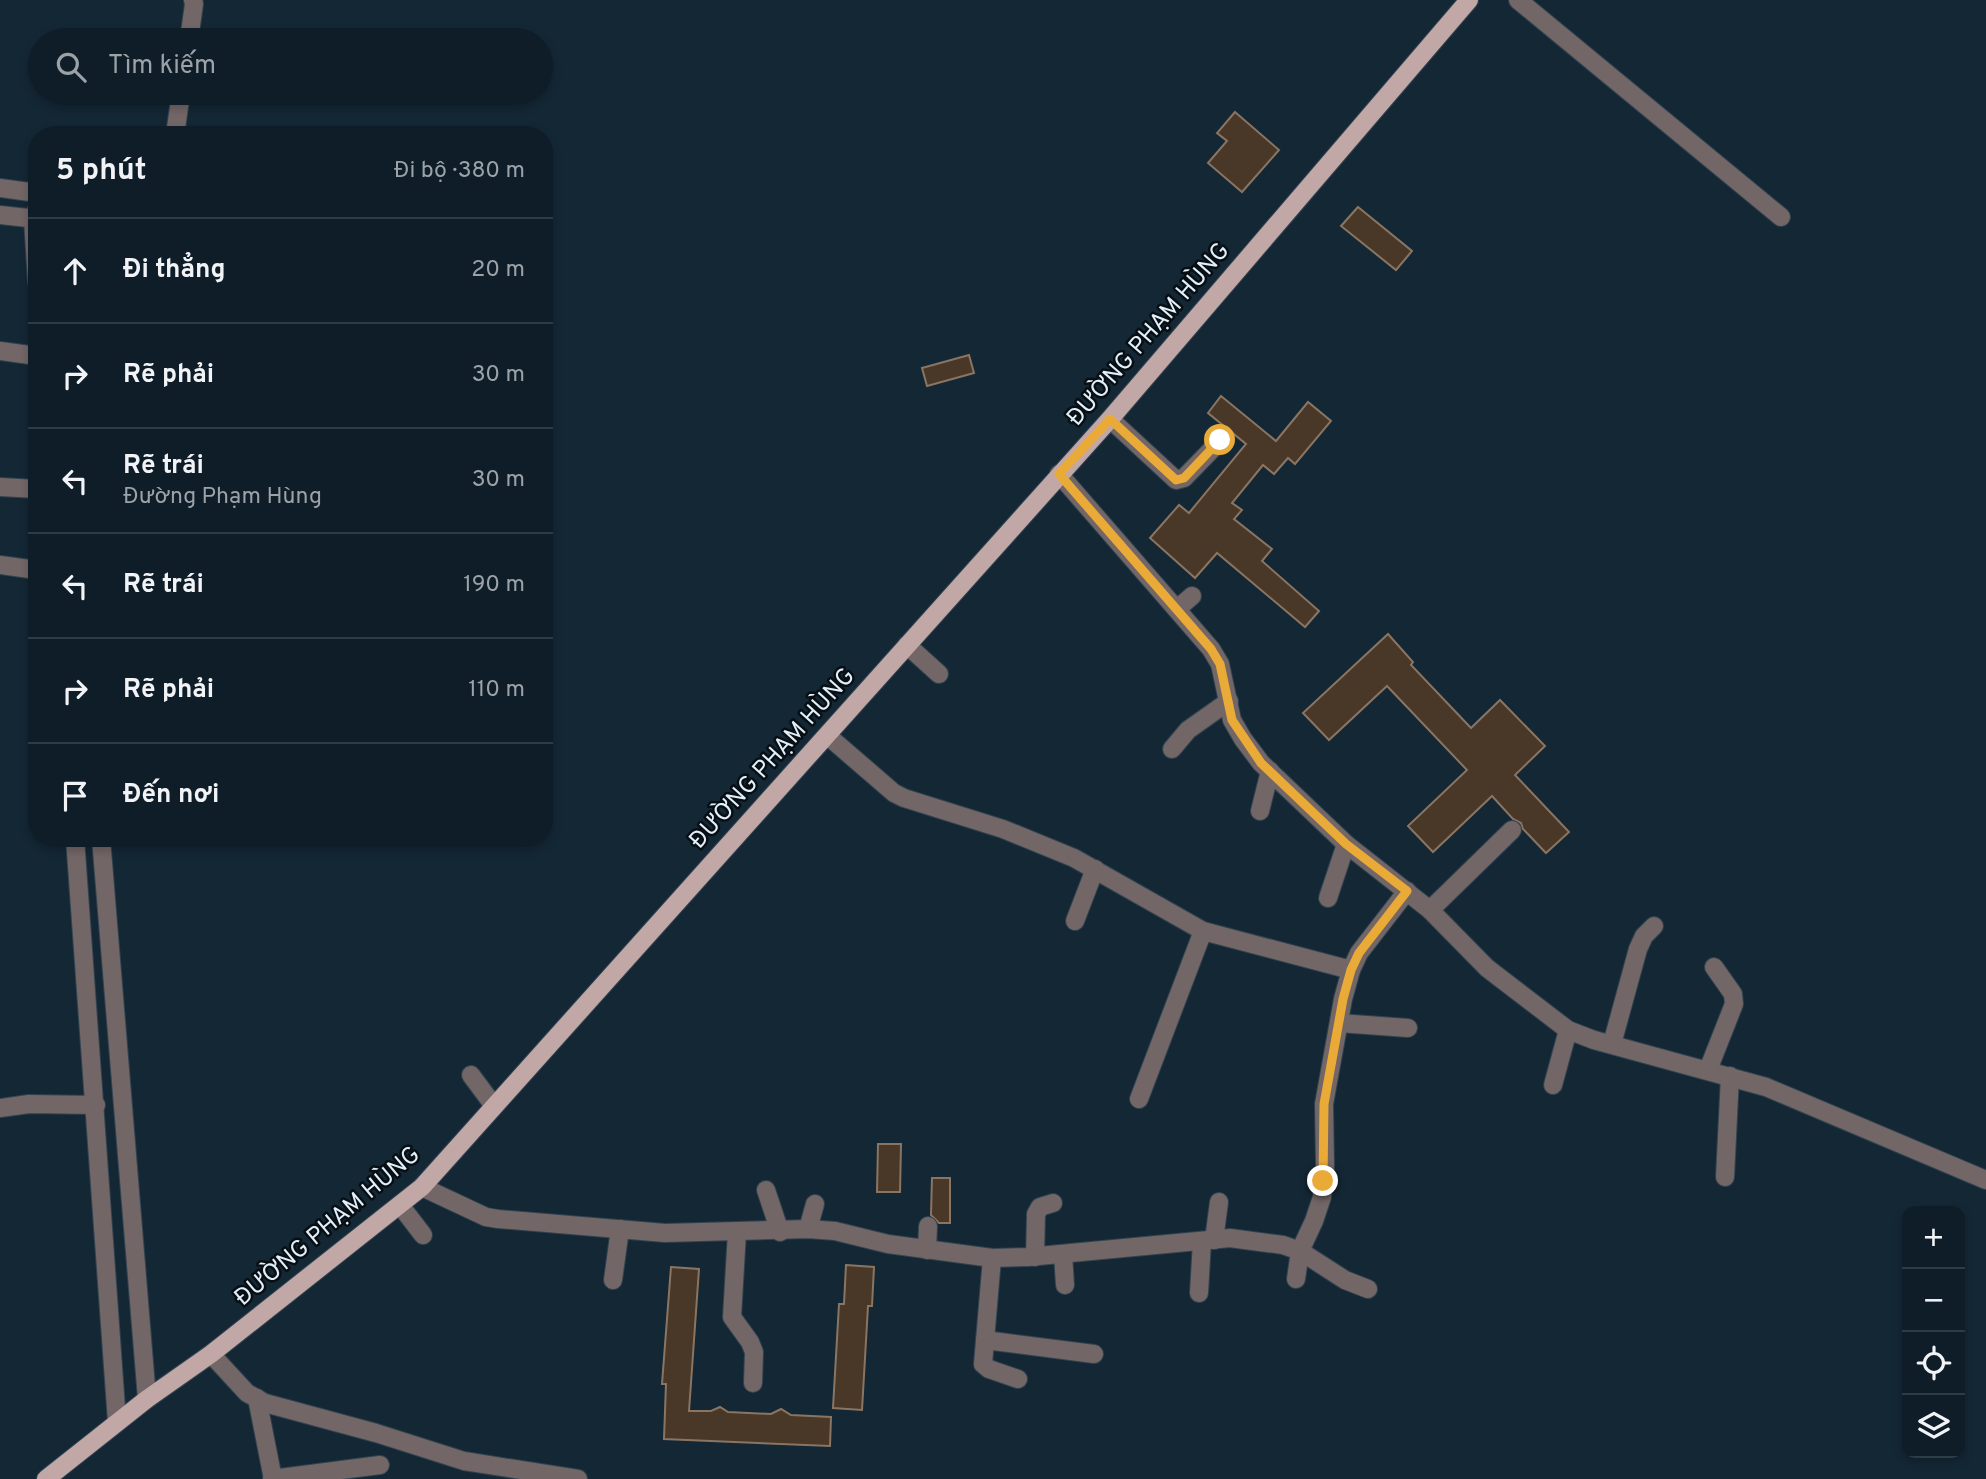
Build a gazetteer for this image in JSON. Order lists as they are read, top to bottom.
{
  "streets": {
    "main road": ["ĐƯỜNG PHẠM HÙNG"]
  },
  "page": {
    "search": "Tìm kiếm",
    "heading": ["5 phút", "Đi bộ · 380 m"],
    "list": [
      ["Đi thẳng", "20 m"],
      ["Rẽ phải", "30 m"],
      ["Rẽ trái", "Đường Phạm Hùng", "30 m"],
      ["Rẽ trái", "190 m"],
      ["Rẽ phải", "110 m"],
      "Đến nơi"
    ],
    "map_buttons": ["+", "−"]
  }
}
